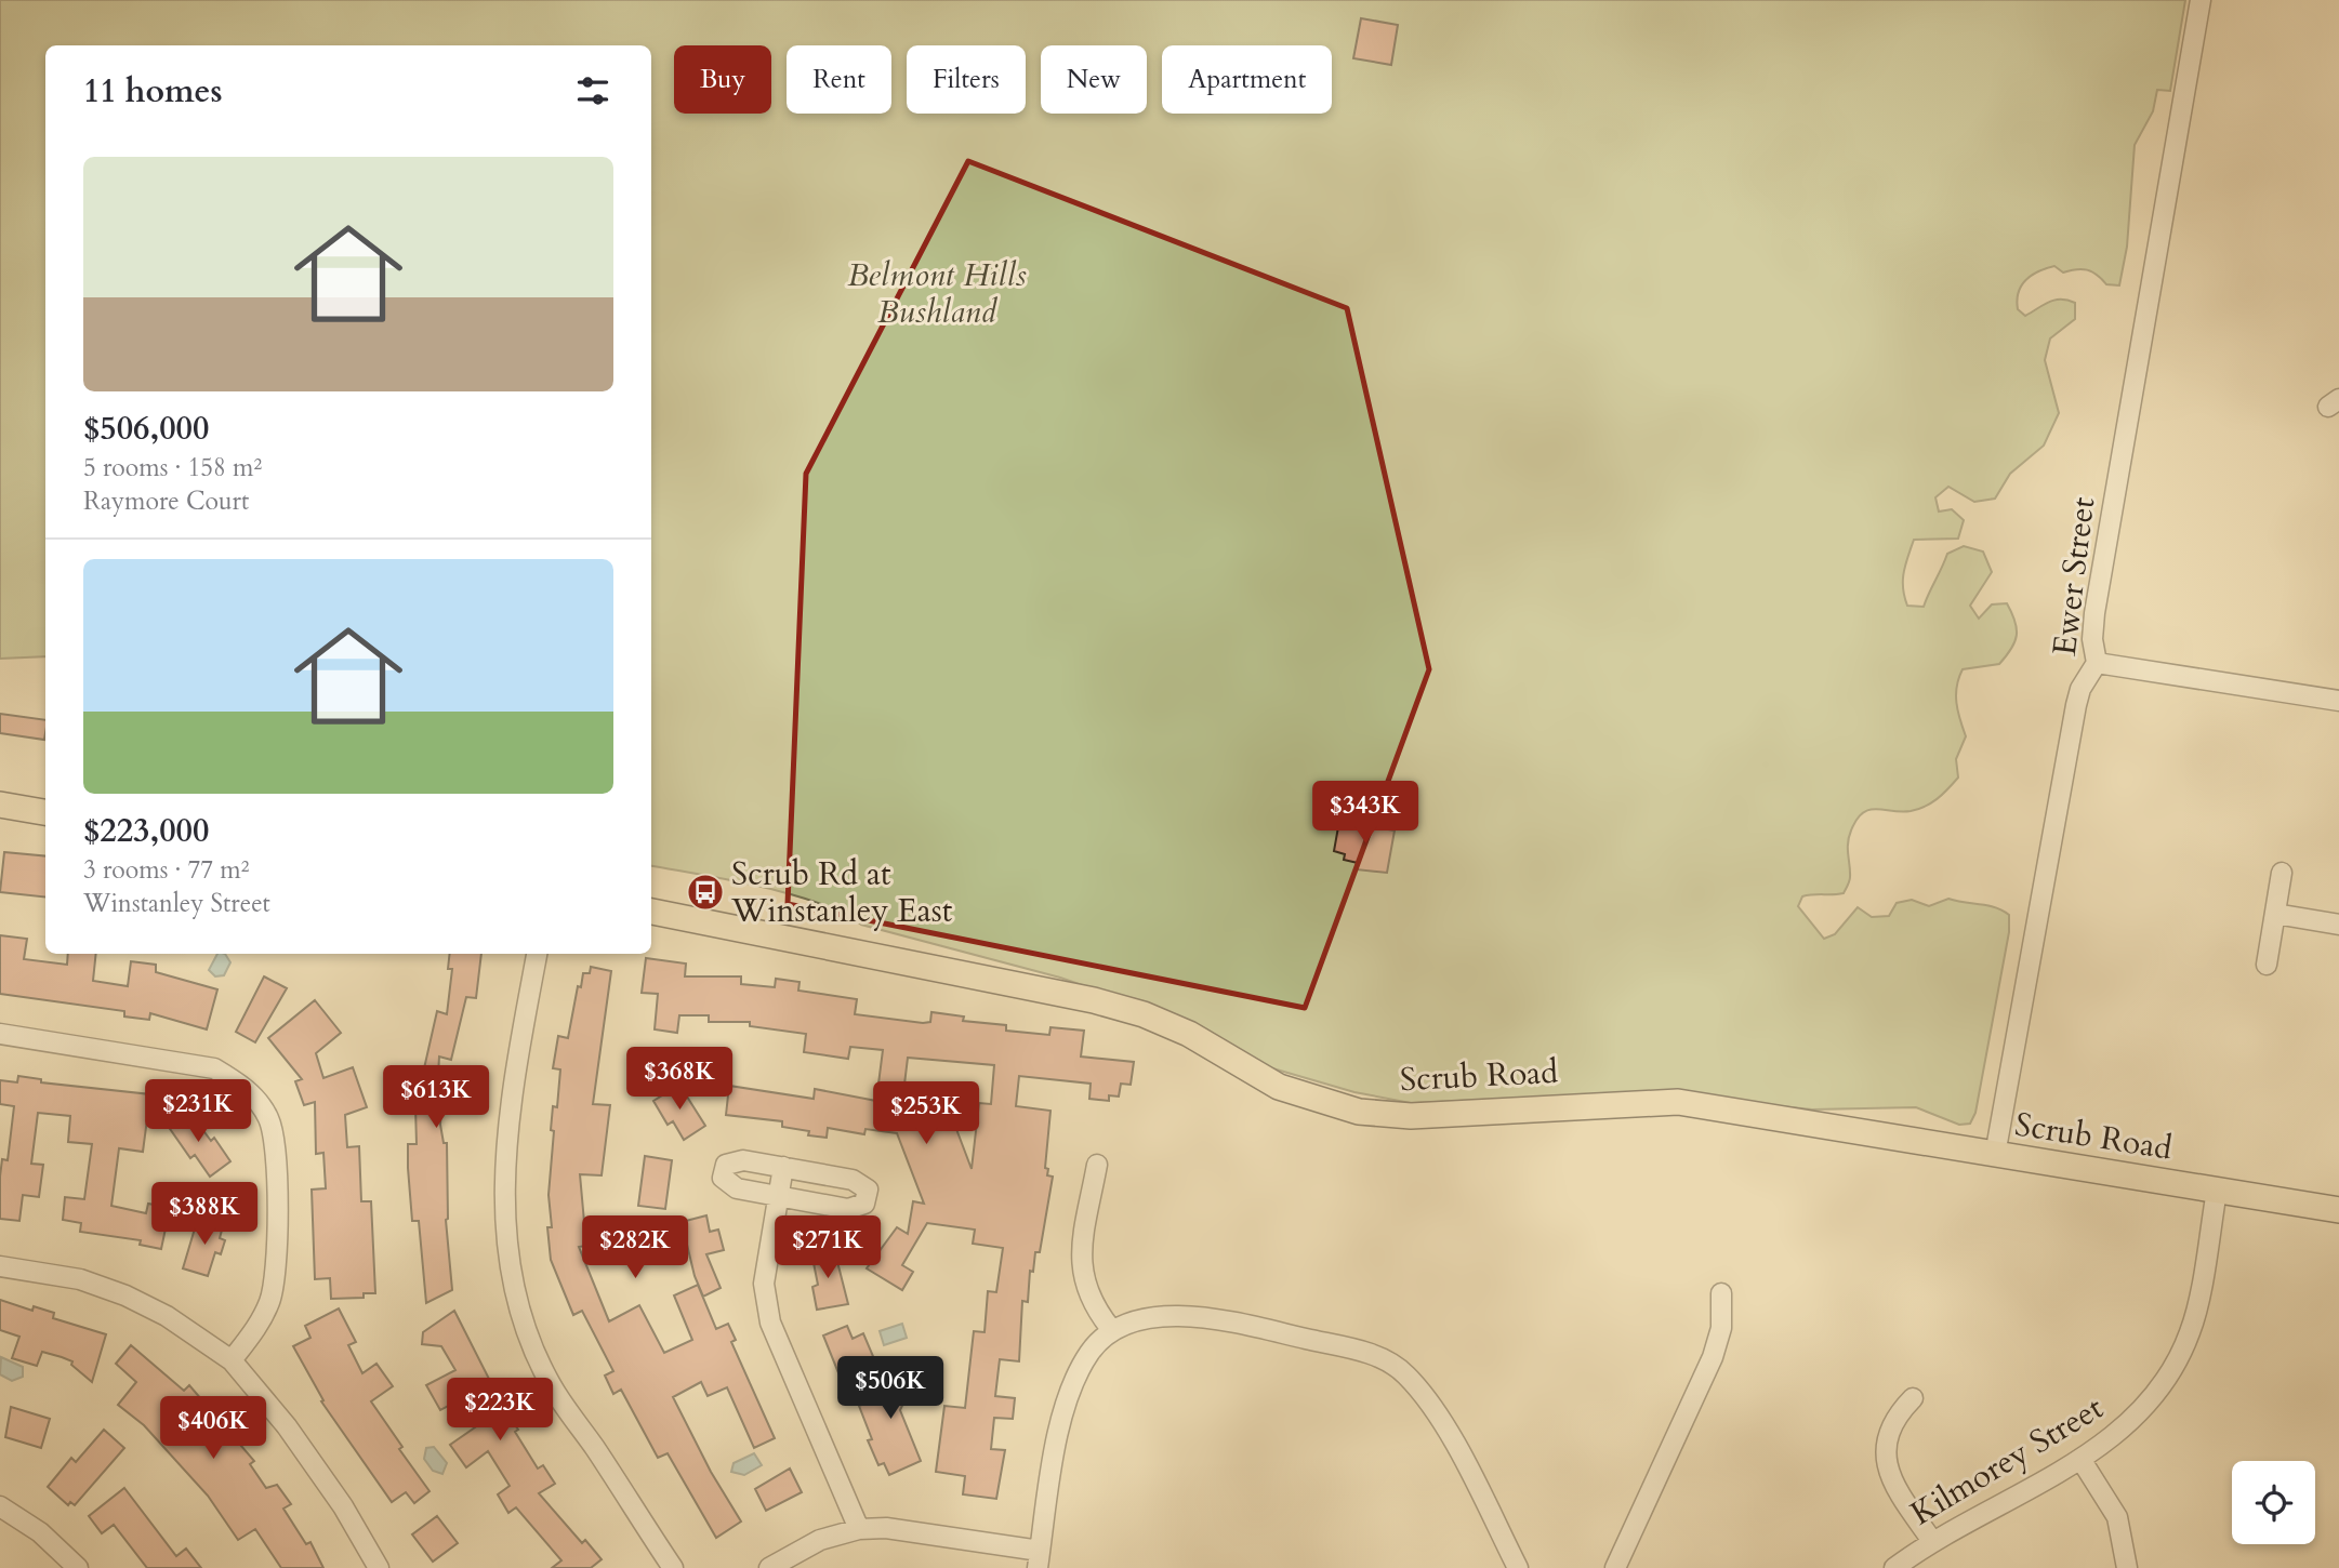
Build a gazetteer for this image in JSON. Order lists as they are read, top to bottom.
{
  "streets": {
    "main road": ["Scrub Road"],
    "street": ["Ewer Street", "Kilmorey Street"]
  },
  "crossings": [
    ["Ewer Street", "Scrub Road"],
    ["Scrub Road", "Kilmorey Street"]
  ],
  "parks": ["Belmont Hills Bushland"],
  "places": {
    "bus stop": ["Scrub Rd at Winstanley East"]
  },
  "page": {
    "chip": [
      "Buy",
      "Rent",
      "Filters",
      "New",
      "Apartment"
    ],
    "heading": "11 homes",
    "list": [
      {
        "name": "$506,000",
        "note": "5 rooms · 158 m² · Raymore Court"
      },
      {
        "name": "$223,000",
        "note": "3 rooms · 77 m² · Winstanley Street"
      }
    ],
    "price": [
      "$343K",
      "$368K",
      "$613K",
      "$231K",
      "$253K",
      "$388K",
      "$282K",
      "$271K",
      "$506K",
      "$223K",
      "$406K"
    ]
  }
}
